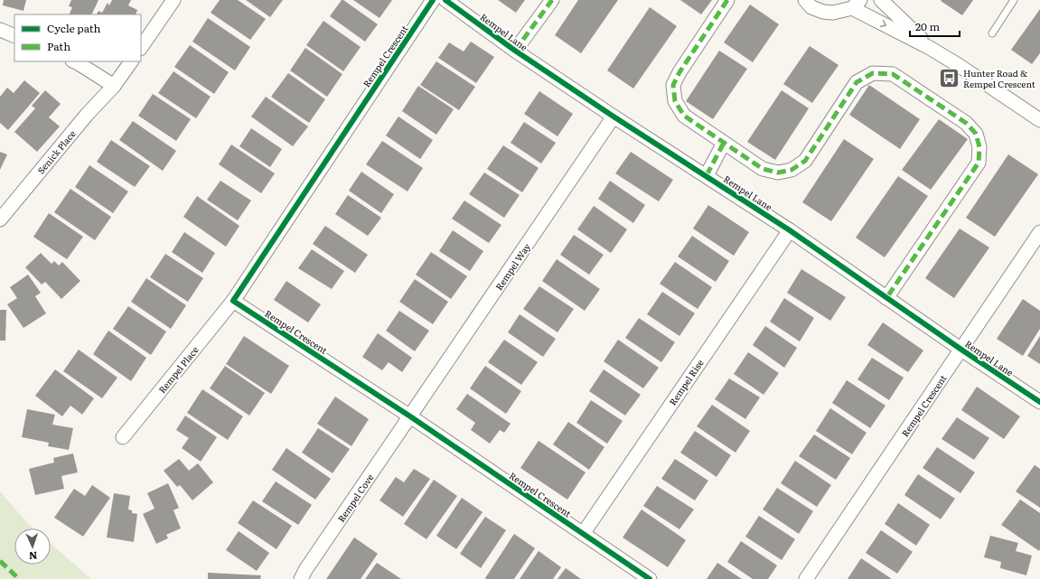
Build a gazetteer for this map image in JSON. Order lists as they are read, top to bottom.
{
  "streets": {
    "street": [
      "Rempel Lane",
      "Rempel Crescent",
      "Senick Place",
      "Rempel Way",
      "Rempel Place",
      "Rempel Rise",
      "Rempel Cove"
    ]
  },
  "crossings": [
    ["Rempel Lane", "Rempel Crescent"],
    ["Rempel Lane", "Rempel Way"],
    ["Rempel Lane", "Rempel Rise"],
    ["Rempel Crescent", "Rempel Way"],
    ["Rempel Crescent", "Rempel Place"],
    ["Rempel Crescent", "Rempel Rise"],
    ["Rempel Crescent", "Rempel Cove"],
    ["Rempel Way", "Rempel Cove"]
  ],
  "places": {
    "bus stop": ["Hunter Road & Rempel Crescent"]
  },
  "legend": ["Cycle path", "Path"],
  "scale_bar": "20 m",
  "north": "bottom"
}
